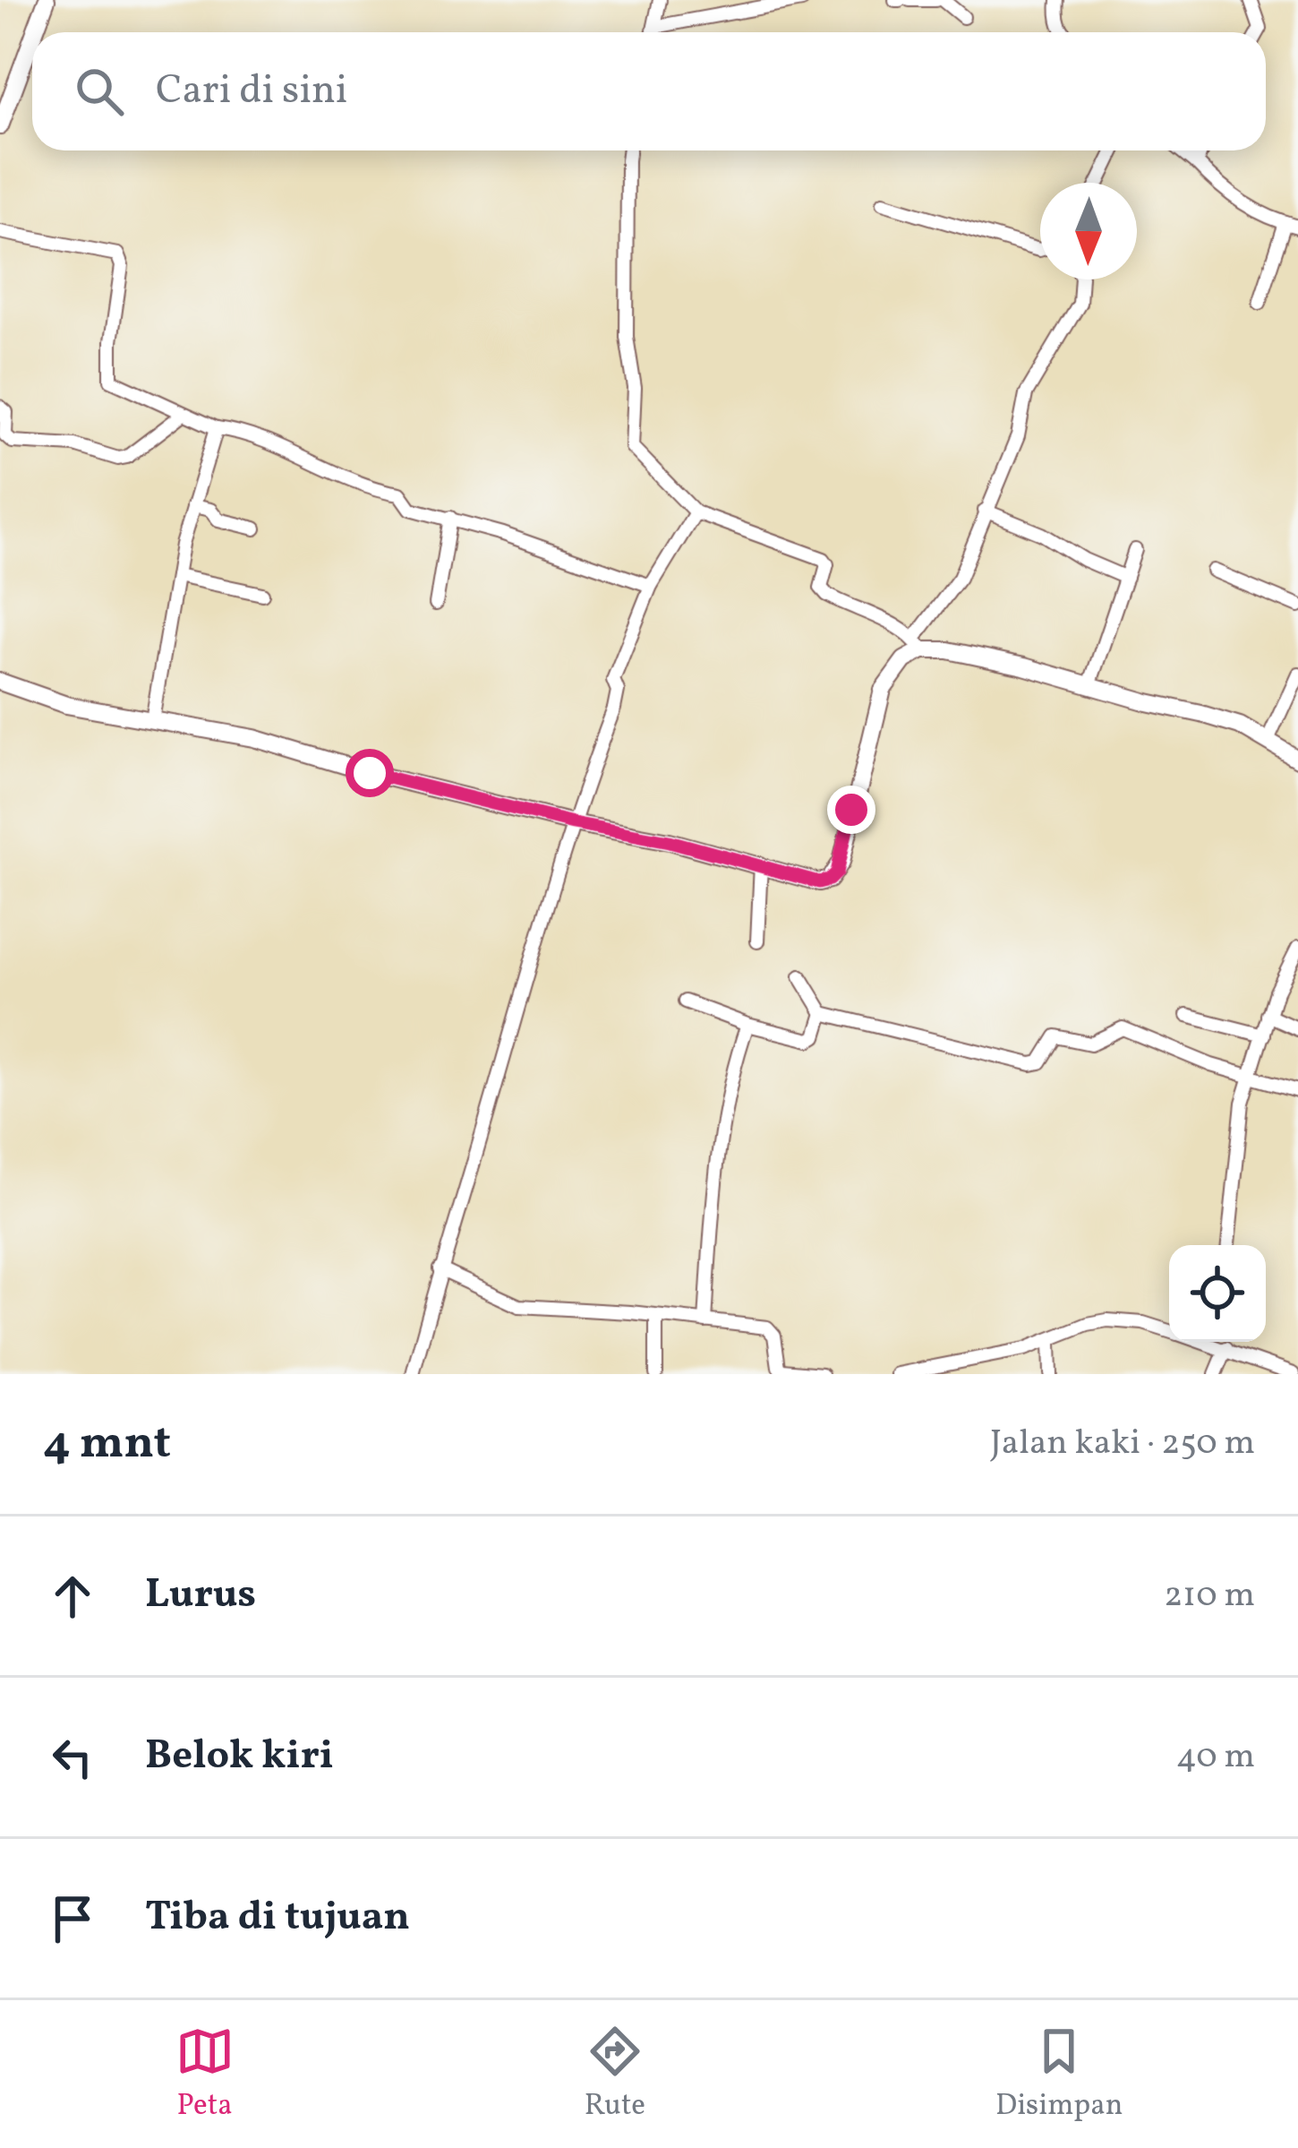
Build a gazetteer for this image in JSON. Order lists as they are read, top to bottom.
{
  "north": "bottom",
  "page": {
    "search": "Cari di sini",
    "heading": ["4 mnt", "Jalan kaki · 250 m"],
    "list": [
      ["Lurus", "210 m"],
      ["Belok kiri", "40 m"],
      "Tiba di tujuan"
    ],
    "nav": ["Peta", "Rute", "Disimpan"]
  }
}
